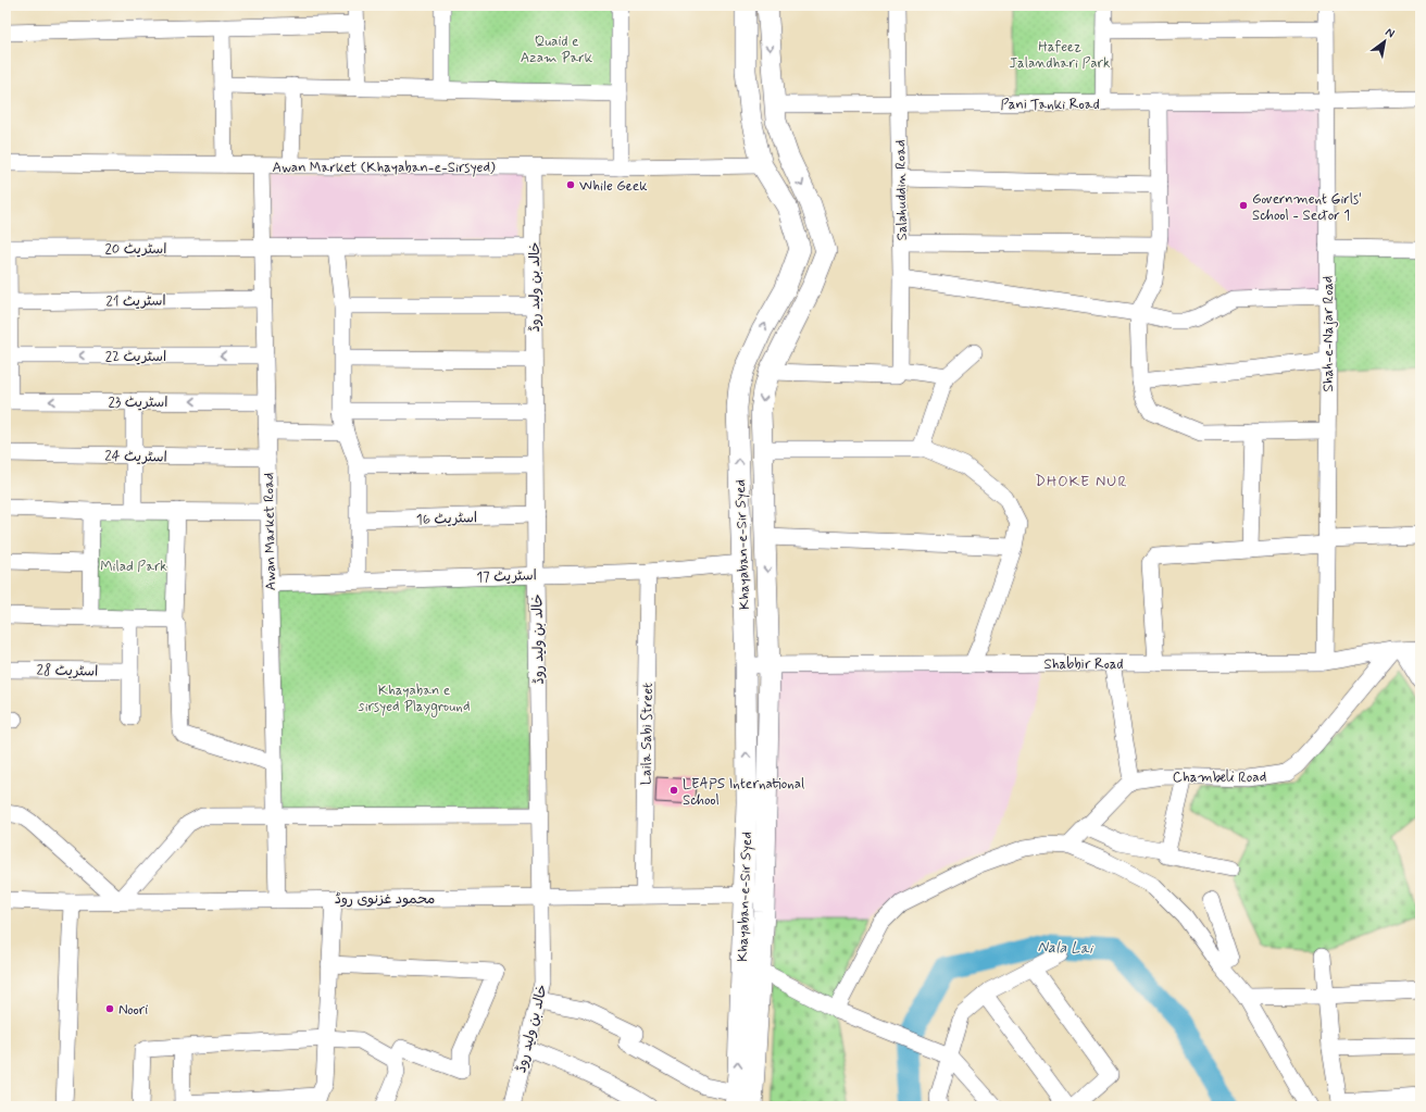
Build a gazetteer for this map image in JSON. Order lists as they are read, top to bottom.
{
  "streets": {
    "main road": ["Khayaban-e-Sir Syed"],
    "street": [
      "Pani Tanki Road",
      "Awan Market (Khayaban-e-Sirsyed)",
      "Salahuddin Road",
      "اسٹریٹ 20",
      "خالد بن ولید روڈ",
      "اسٹریٹ 21",
      "Shah-e-Najar Road",
      "اسٹریٹ 22",
      "اسٹریٹ 23",
      "اسٹریٹ 24",
      "اسٹریٹ 16",
      "Awan Market Road",
      "اسٹریٹ 17",
      "Shabbir Road",
      "اسٹریٹ 28",
      "Laila Sabi Street",
      "Chambeli Road",
      "محمود غزنوی روڈ"
    ]
  },
  "crossings": [
    ["Pani Tanki Road", "Salahuddin Road"],
    ["Pani Tanki Road", "Shah-e-Najar Road"],
    ["Pani Tanki Road", "Khayaban-e-Sir Syed"],
    ["Awan Market (Khayaban-e-Sirsyed)", "خالد بن ولید روڈ"],
    ["Awan Market (Khayaban-e-Sirsyed)", "Awan Market Road"],
    ["Awan Market (Khayaban-e-Sirsyed)", "Khayaban-e-Sir Syed"],
    ["اسٹریٹ 20", "خالد بن ولید روڈ"],
    ["اسٹریٹ 20", "Awan Market Road"],
    ["خالد بن ولید روڈ", "اسٹریٹ 16"],
    ["خالد بن ولید روڈ", "اسٹریٹ 17"],
    ["خالد بن ولید روڈ", "محمود غزنوی روڈ"],
    ["اسٹریٹ 21", "Awan Market Road"],
    ["Shah-e-Najar Road", "Shabbir Road"],
    ["اسٹریٹ 22", "اسٹریٹ 23"],
    ["اسٹریٹ 22", "Awan Market Road"],
    ["اسٹریٹ 23", "Awan Market Road"],
    ["اسٹریٹ 24", "Awan Market Road"],
    ["Awan Market Road", "اسٹریٹ 17"],
    ["Awan Market Road", "محمود غزنوی روڈ"],
    ["Khayaban-e-Sir Syed", "اسٹریٹ 17"],
    ["Khayaban-e-Sir Syed", "Shabbir Road"],
    ["Khayaban-e-Sir Syed", "محمود غزنوی روڈ"],
    ["اسٹریٹ 17", "Laila Sabi Street"],
    ["Shabbir Road", "Chambeli Road"],
    ["Laila Sabi Street", "محمود غزنوی روڈ"]
  ],
  "one_way": ["اسٹریٹ 22"],
  "districts": ["DHOKE NUR"],
  "water": ["Nala Lai"],
  "parks": [
    "Quaid e Azam Park",
    "Hafeez Jalandhari Park",
    "Milad Park",
    "Khayaban e sirsyed Playground"
  ],
  "places": [
    "While Geek",
    "Government Girls' School - Sector 1",
    "LEAPS International School",
    "Noori"
  ],
  "north": "top right"
}
